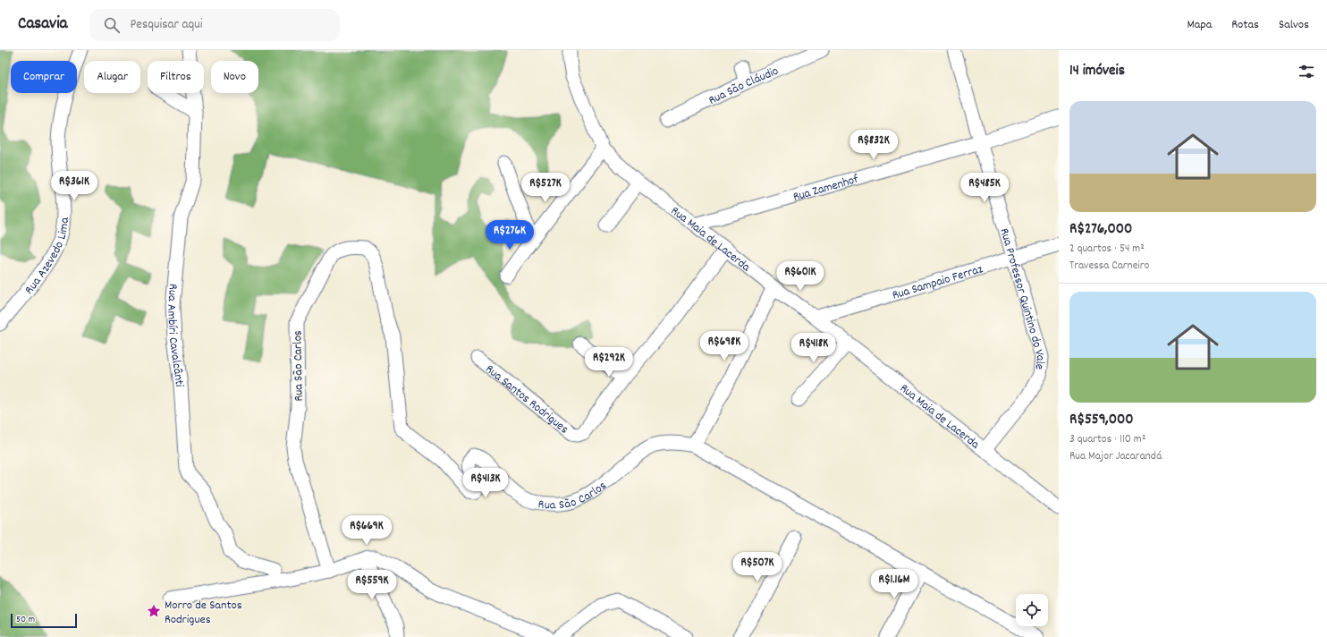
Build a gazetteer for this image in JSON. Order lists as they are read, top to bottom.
{
  "streets": {
    "street": [
      "Rua São Cláudio",
      "Rua Zamenhof",
      "Rua Maia de Lacerda",
      "Rua Azevedo Lima",
      "Rua Sampaio Ferraz",
      "Rua Professor Quintino do Vale",
      "Rua Ambíri Cavalcânti",
      "Rua São Carlos",
      "Rua Santos Rodrigues"
    ]
  },
  "crossings": [
    ["Rua Zamenhof", "Rua Maia de Lacerda"],
    ["Rua Zamenhof", "Rua Professor Quintino do Vale"],
    ["Rua Maia de Lacerda", "Rua Sampaio Ferraz"],
    ["Rua Maia de Lacerda", "Rua Professor Quintino do Vale"],
    ["Rua Maia de Lacerda", "Rua Santos Rodrigues"],
    ["Rua Sampaio Ferraz", "Rua Professor Quintino do Vale"]
  ],
  "places": {
    "place": ["Morro de Santos Rodrigues"]
  },
  "scale_bar": "50 m",
  "page": {
    "header": "Casavia",
    "search": "Pesquisar aqui",
    "nav": ["Mapa", "Rotas", "Salvos"],
    "heading": "14 imóveis",
    "chip": [
      "Comprar",
      "Alugar",
      "Filtros",
      "Novo"
    ],
    "list": [
      {
        "name": "R$276,000",
        "note": "2 quartos · 54 m² · Travessa Carneiro"
      },
      {
        "name": "R$559,000",
        "note": "3 quartos · 110 m² · Rua Major Jacarandá"
      }
    ],
    "price": [
      "R$832K",
      "R$361K",
      "R$527K",
      "R$485K",
      "R$276K",
      "R$601K",
      "R$698K",
      "R$418K",
      "R$292K",
      "R$413K",
      "R$669K",
      "R$507K",
      "R$1.16M",
      "R$559K"
    ],
    "scale": "50 m"
  }
}
